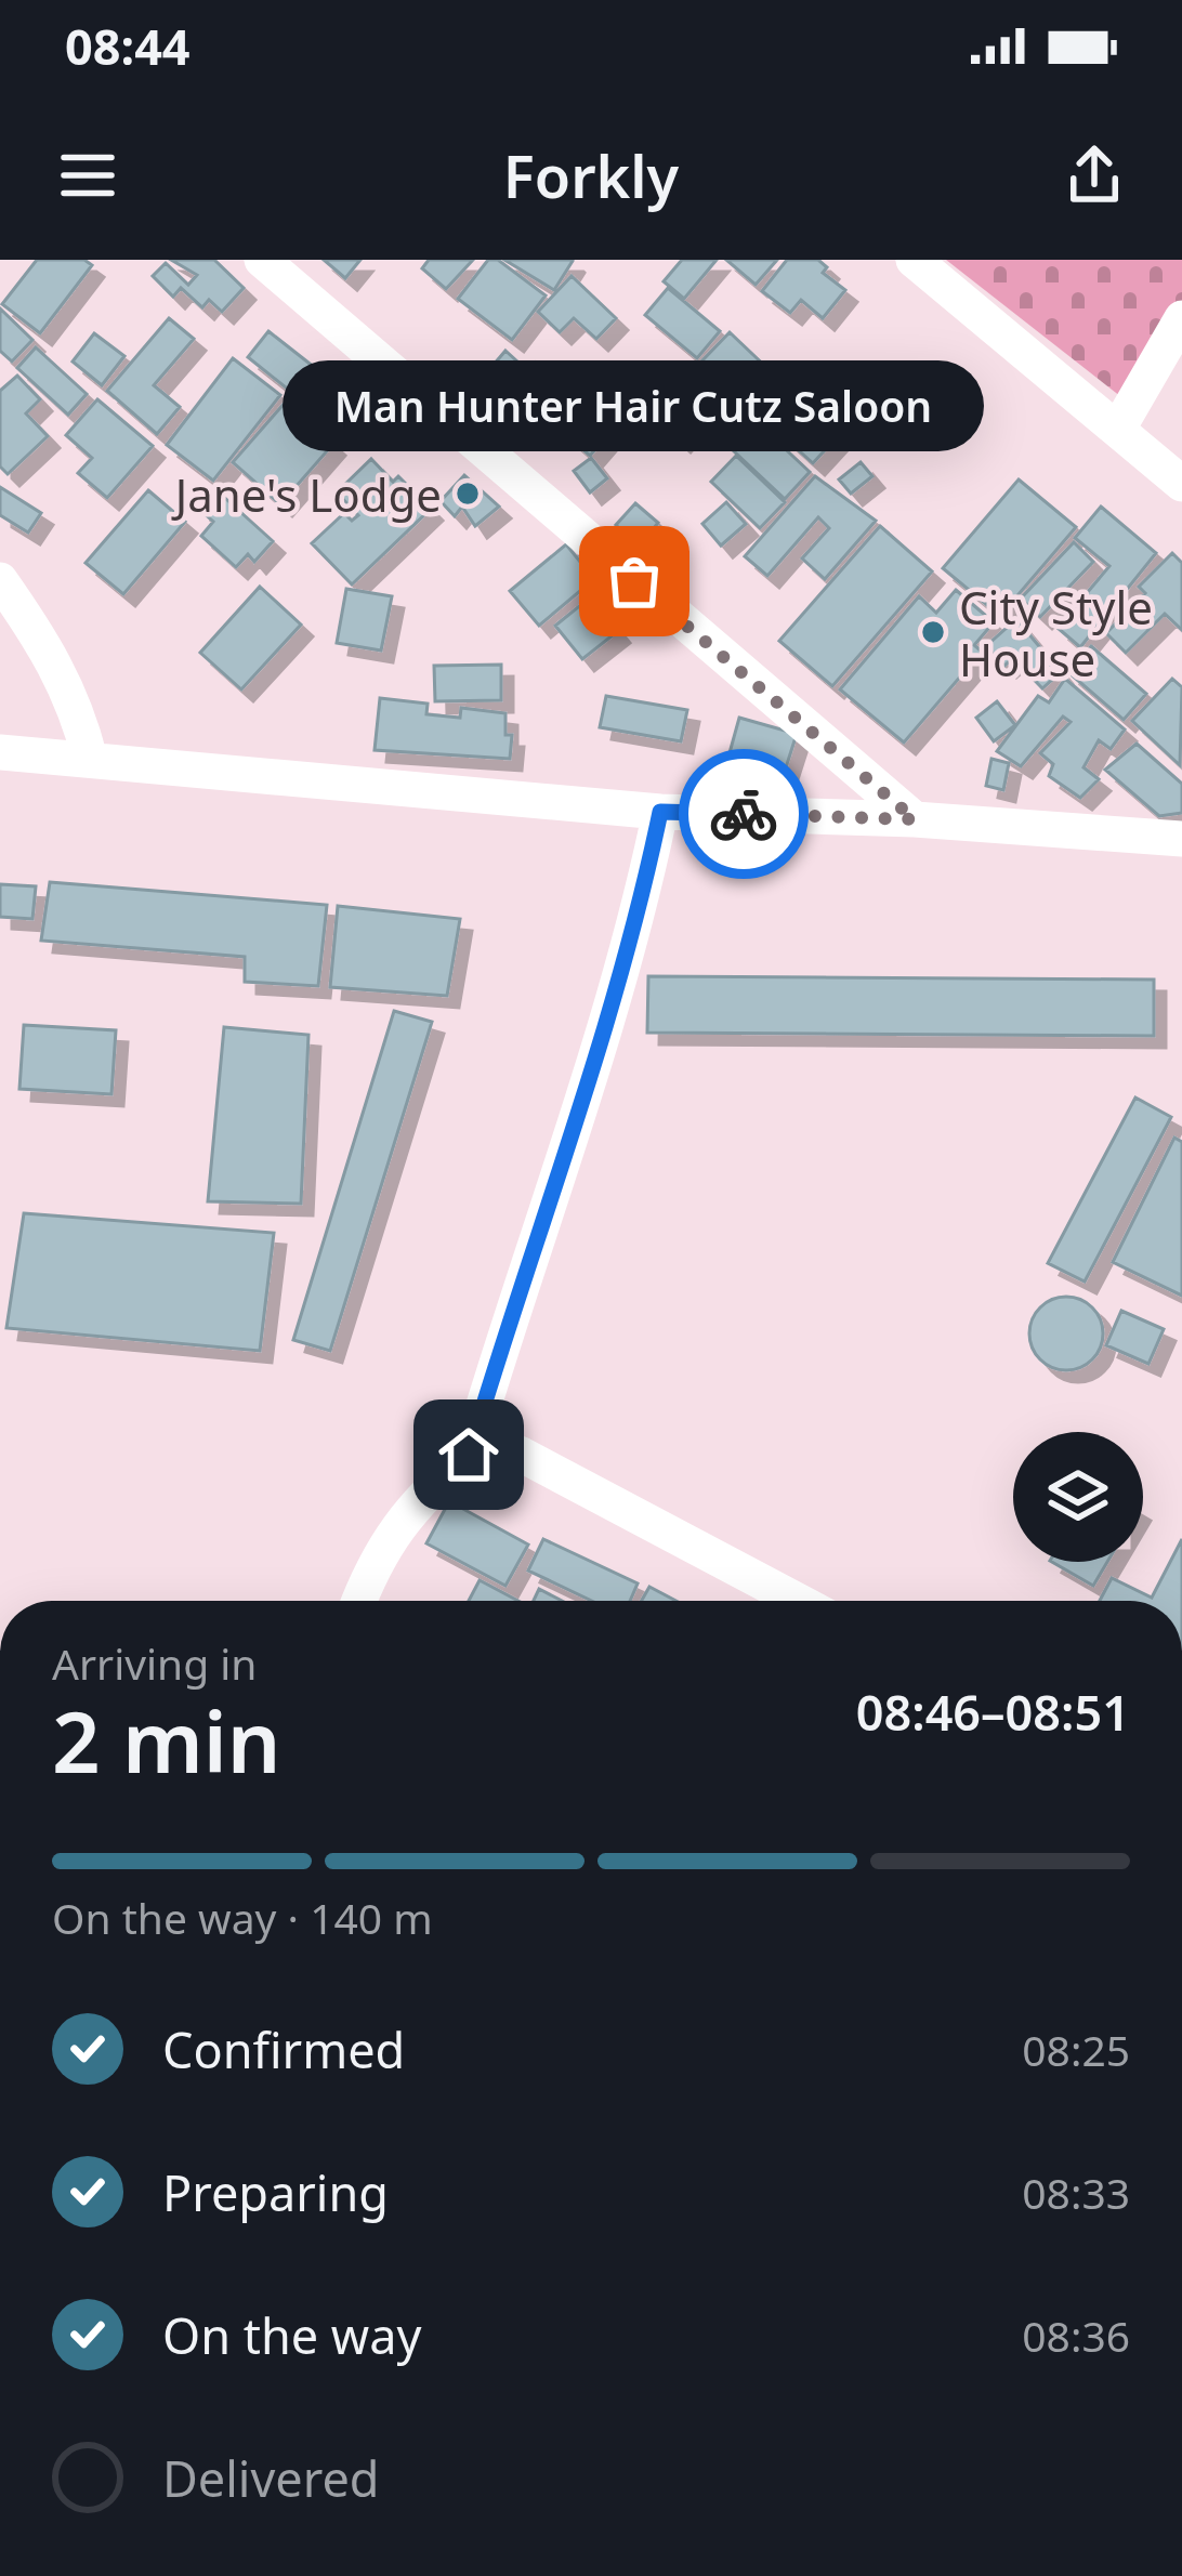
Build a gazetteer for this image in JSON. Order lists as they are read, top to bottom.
{
  "places": ["Jane's Lodge", "Man Hunter Hair Cutz Saloon", "City Style House"],
  "page": {
    "status": "08:44",
    "header": "Forkly",
    "bubble": "Man Hunter Hair Cutz Saloon",
    "heading": ["2 min", "Arriving in", "08:46–08:51"],
    "bar": "On the way · 140 m",
    "list": [
      ["Confirmed", "08:25"],
      ["Preparing", "08:33"],
      ["On the way", "08:36"],
      "Delivered"
    ]
  }
}
